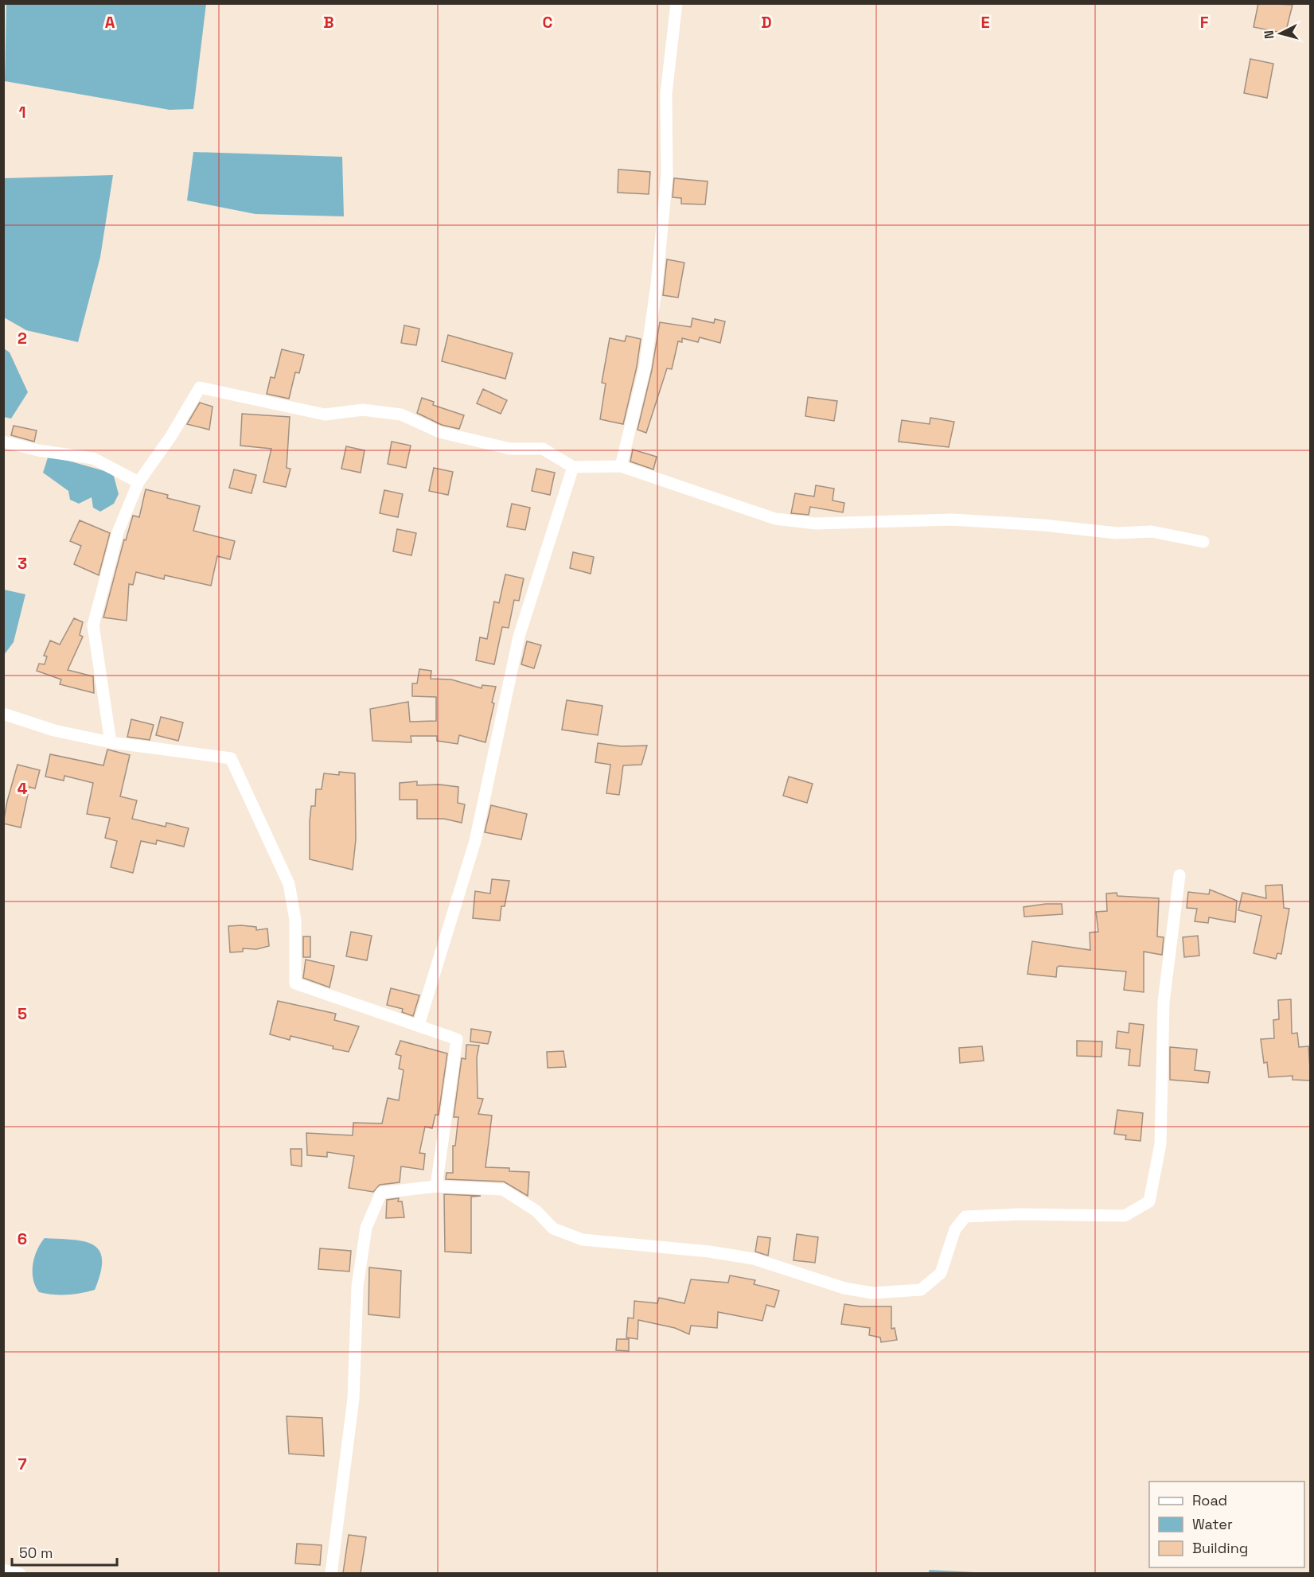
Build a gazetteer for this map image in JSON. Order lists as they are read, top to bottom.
{
  "legend": ["Road", "Water", "Building"],
  "scale_bar": "50 m",
  "north": "left",
  "grid": {
    "columns": [
      "A",
      "B",
      "C",
      "D",
      "E",
      "F"
    ],
    "rows": [
      "1",
      "2",
      "3",
      "4",
      "5",
      "6",
      "7"
    ]
  }
}
